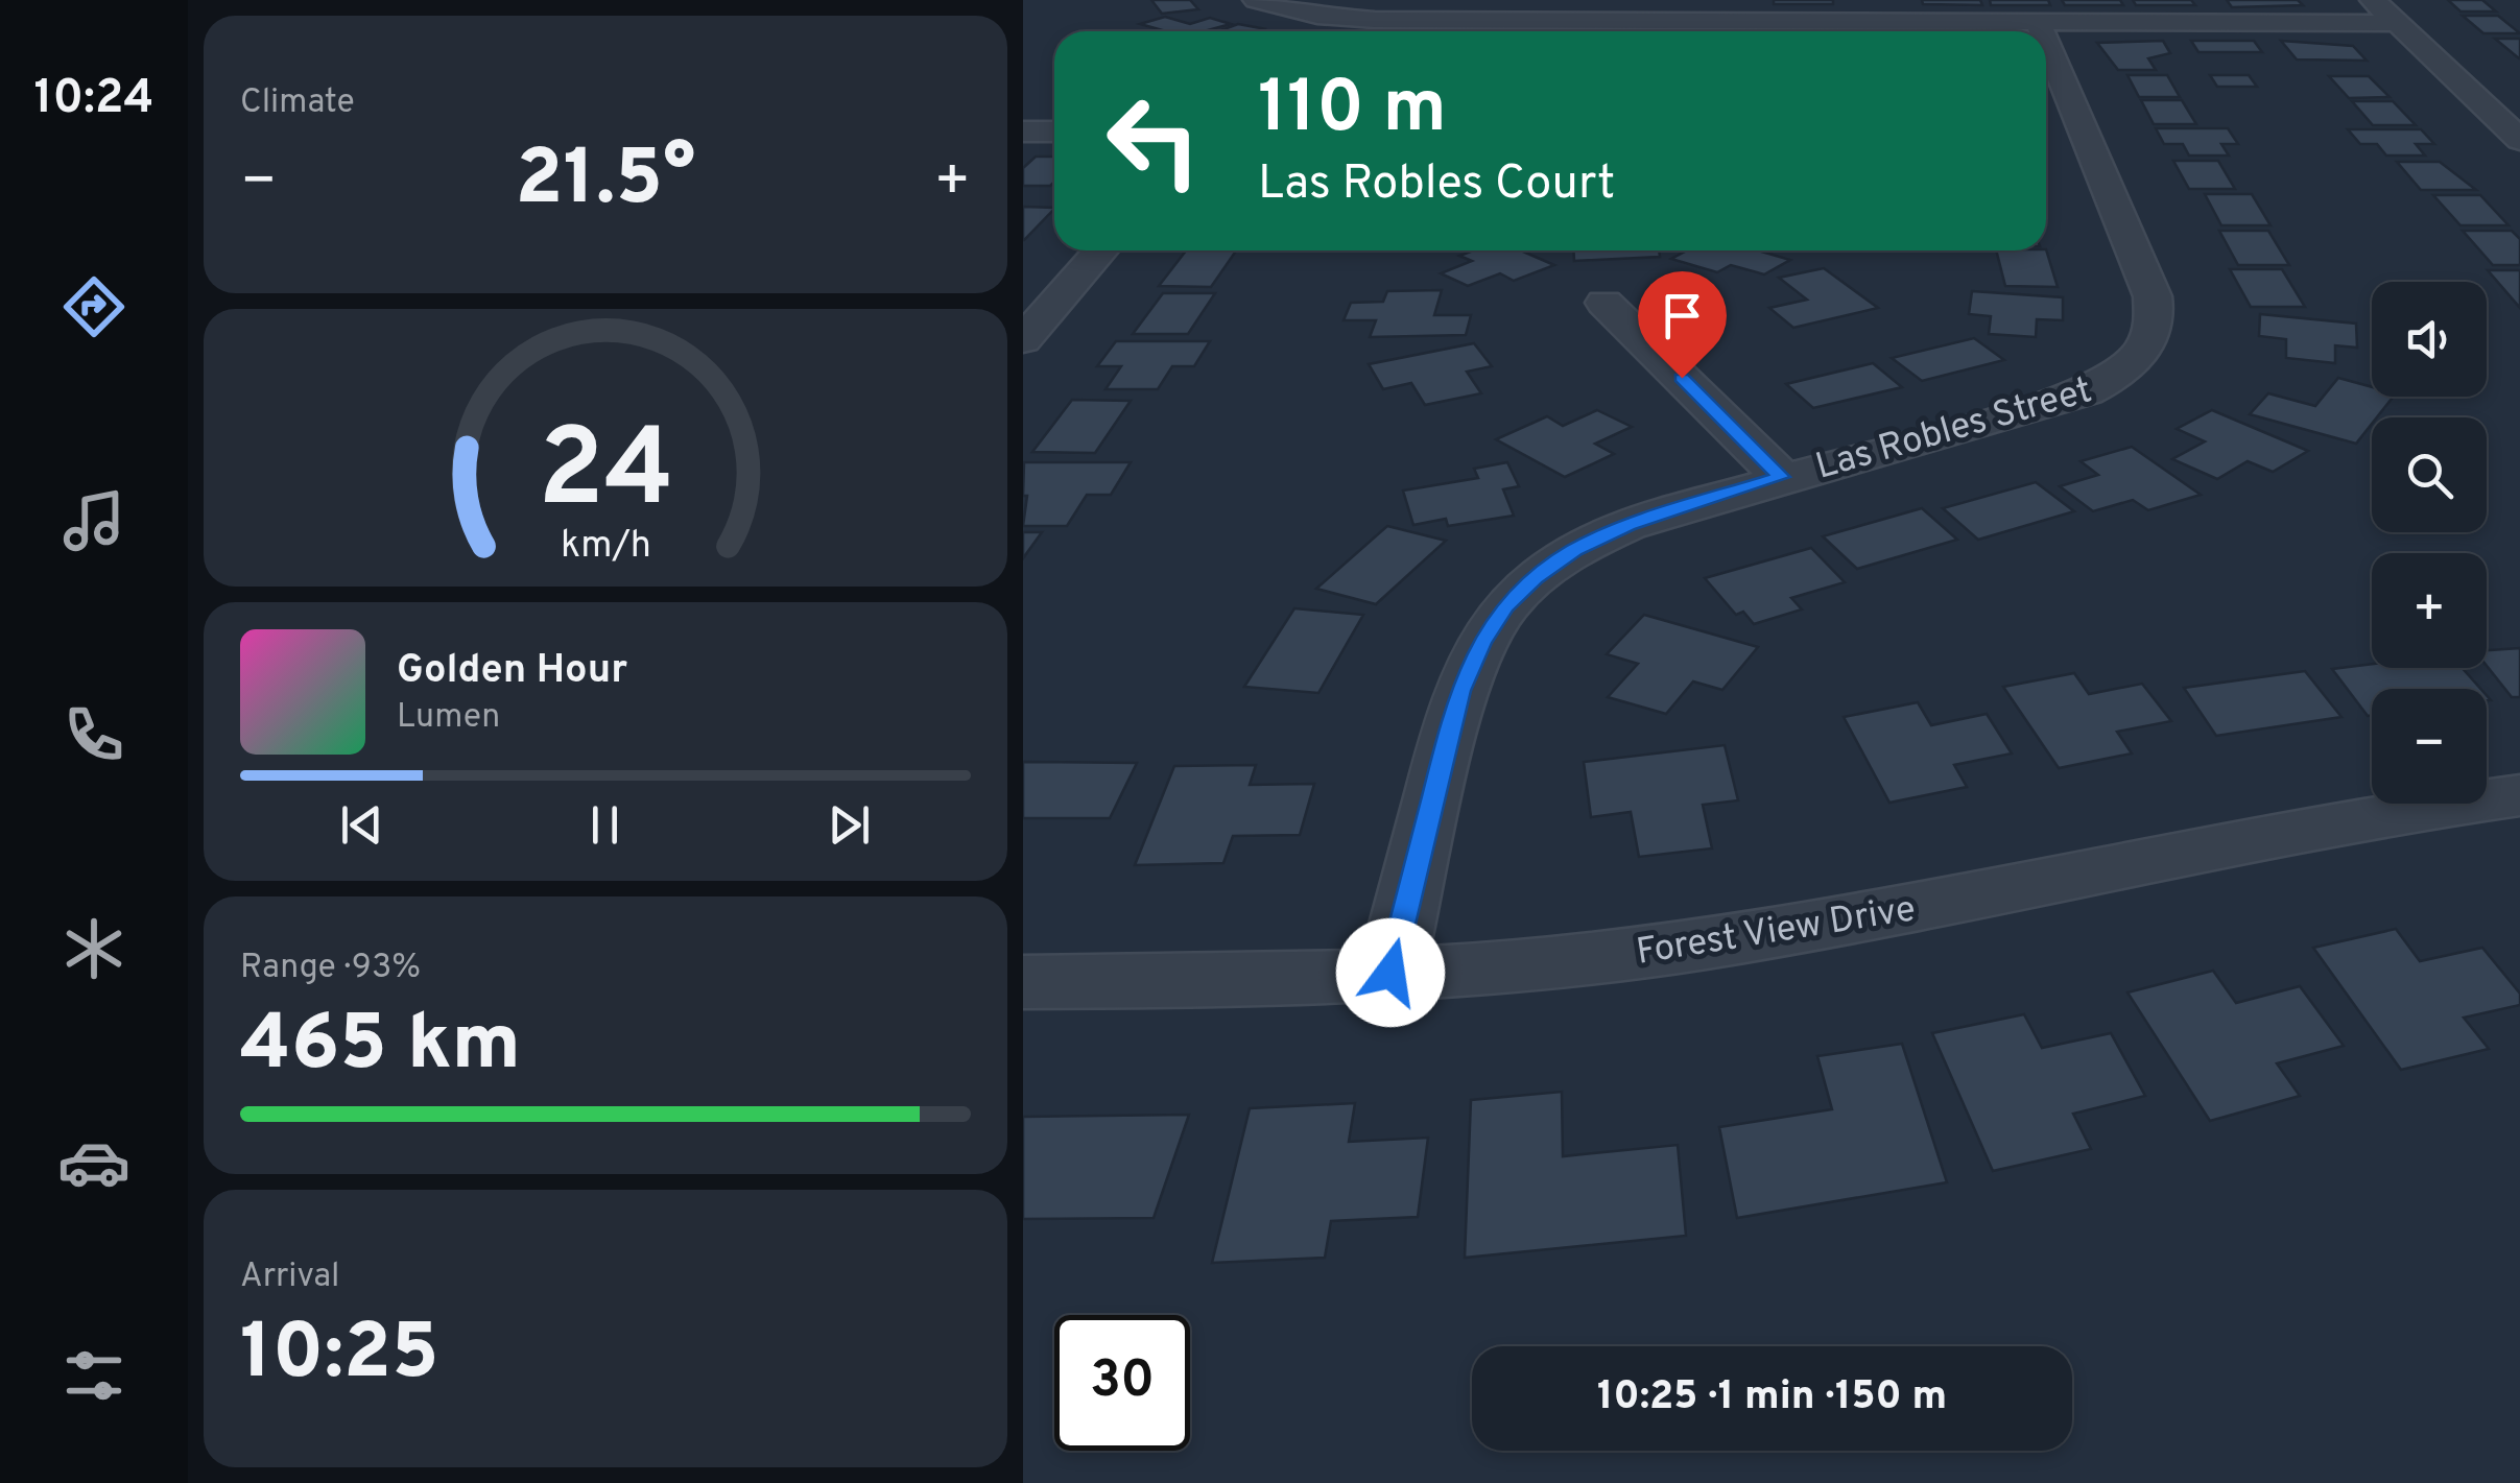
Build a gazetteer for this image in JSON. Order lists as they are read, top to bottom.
{
  "streets": {
    "street": ["Las Robles Street", "Forest View Drive"]
  },
  "crossings": [
    ["Las Robles Street", "Forest View Drive"]
  ],
  "page": {
    "tabs": "10:24",
    "tile": [
      "Climate",
      ["Range · 93%", "465 km"],
      ["Arrival", "10:25"]
    ],
    "turn": ["110 m", "Las Robles Court"],
    "heat": ["−", "21.5°", "+"],
    "map_buttons": ["+", "−"],
    "song": ["Golden Hour", "Lumen"],
    "limit": "30",
    "trip": "10:25 · 1 min · 150 m",
    "gauge": ["24", "km/h"]
  }
}
